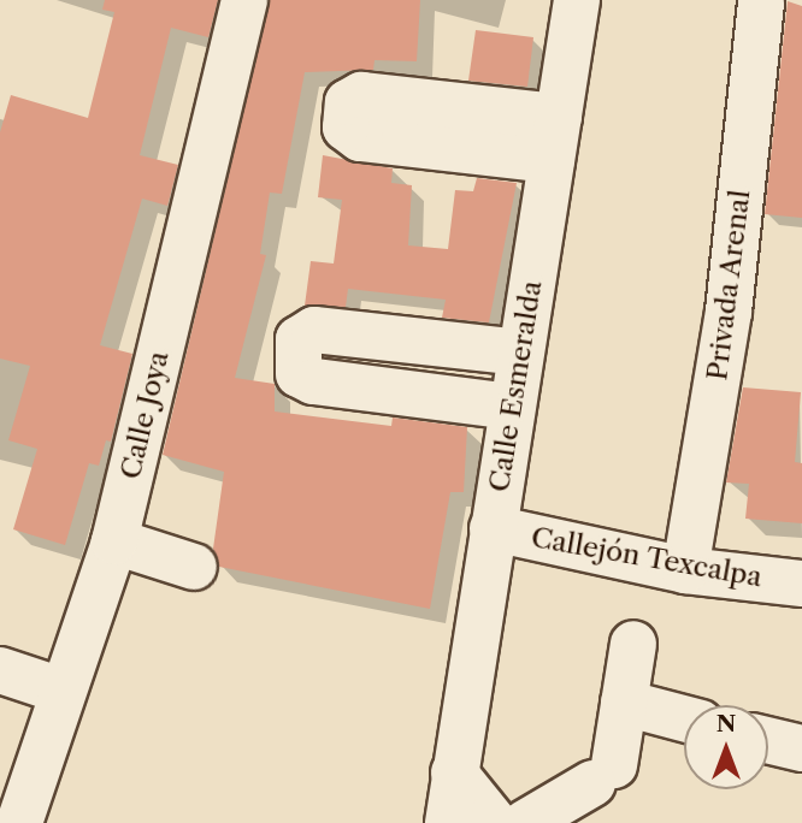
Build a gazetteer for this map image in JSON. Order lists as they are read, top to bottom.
{
  "streets": {
    "street": [
      "Privada Arenal",
      "Calle Esmeralda",
      "Calle Joya",
      "Callejón Texcalpa"
    ]
  },
  "crossings": [
    ["Privada Arenal", "Callejón Texcalpa"],
    ["Calle Esmeralda", "Callejón Texcalpa"]
  ],
  "north": "top"
}
